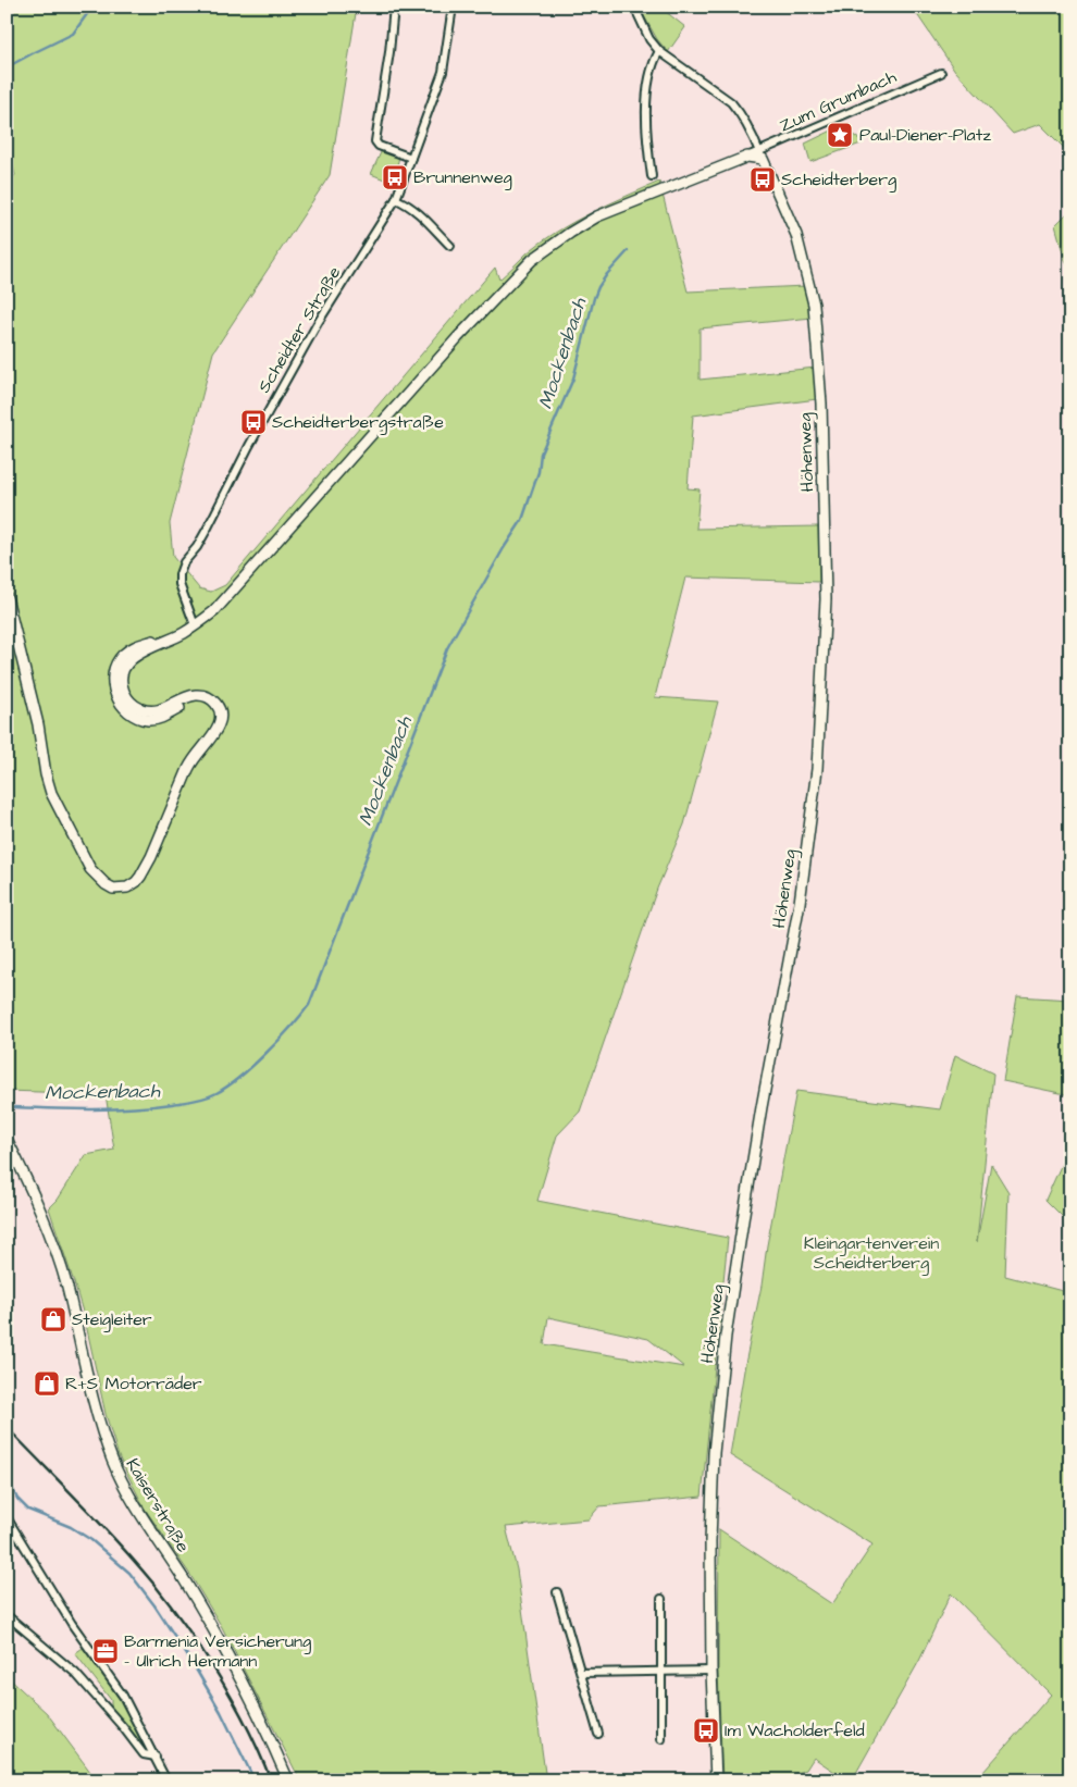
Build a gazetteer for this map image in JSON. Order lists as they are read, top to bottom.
{
  "streets": {
    "street": [
      "Zum Grumbach",
      "Scheidter Straße",
      "Höhenweg",
      "Kaiserstraße"
    ]
  },
  "crossings": [
    ["Zum Grumbach", "Höhenweg"]
  ],
  "water": ["Mockenbach"],
  "parks": ["Kleingartenverein Scheidterberg"],
  "places": {
    "place": ["Paul-Diener-Platz"],
    "bus stop": [
      "Brunnenweg",
      "Scheidterberg",
      "Scheidterbergstraße",
      "Im Wacholderfeld"
    ],
    "shop": ["Steigleiter", "R+S Motorräder"],
    "office": ["Barmenia Versicherung - Ulrich Hermann"]
  }
}
